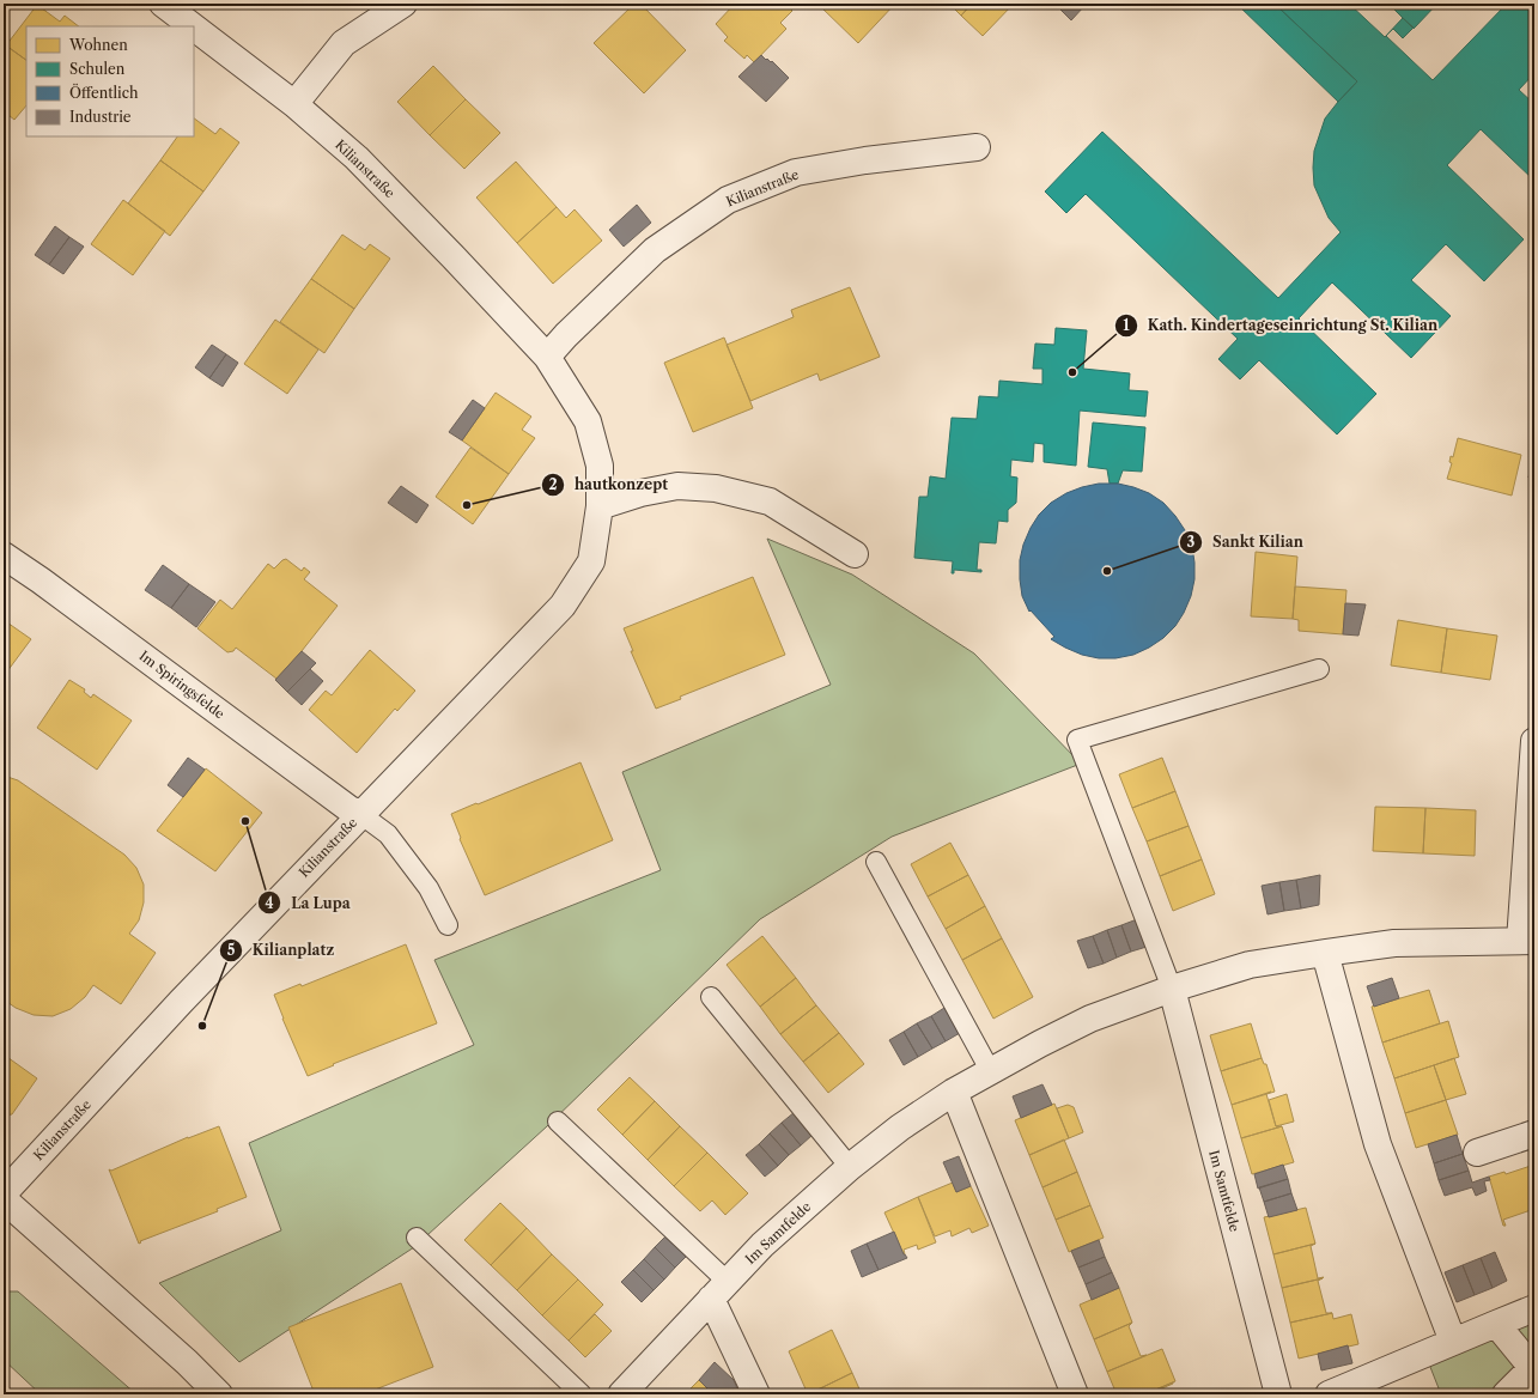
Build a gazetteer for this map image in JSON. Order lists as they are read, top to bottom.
{
  "streets": {
    "street": ["Kilianstraße", "Im Spiringsfelde", "Im Samtfelde"]
  },
  "crossings": [
    ["Kilianstraße", "Im Spiringsfelde"]
  ],
  "places": [
    "Kath. Kindertageseinrichtung St. Kilian",
    "hautkonzept",
    "Sankt Kilian",
    "La Lupa",
    "Kilianplatz"
  ],
  "legend": [
    "Wohnen",
    "Schulen",
    "Öffentlich",
    "Industrie"
  ]
}
